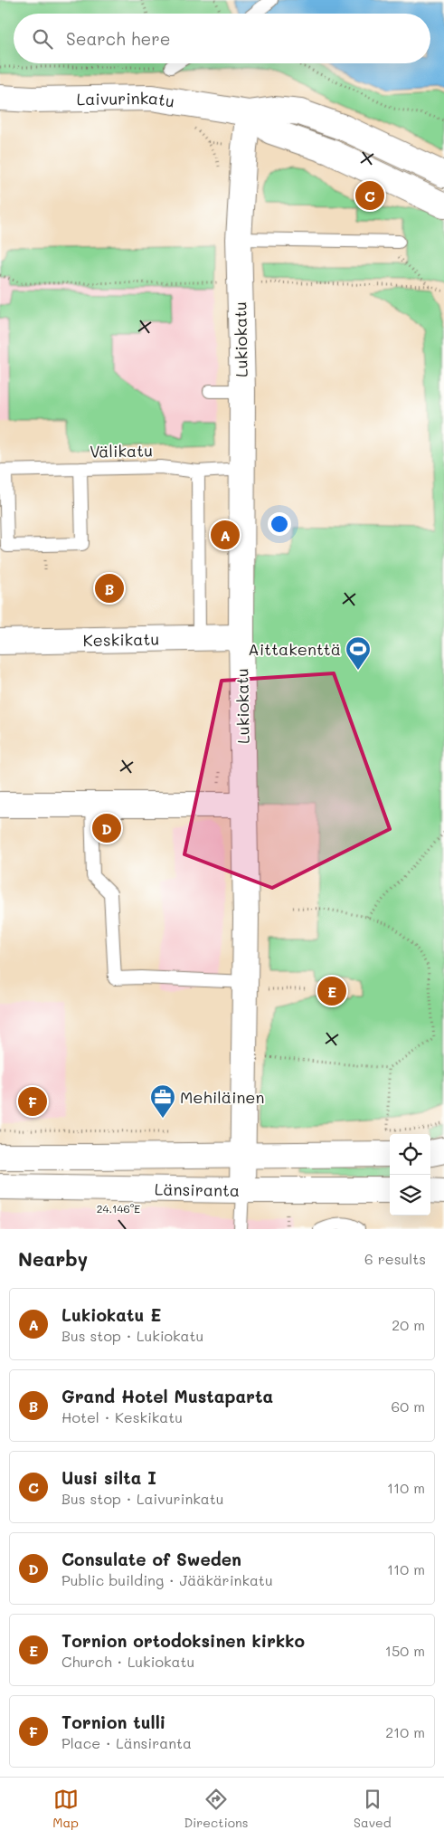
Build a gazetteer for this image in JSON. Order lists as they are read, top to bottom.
{
  "streets": {
    "street": [
      "Laivurinkatu",
      "Lukiokatu",
      "Keskikatu",
      "Länsiranta"
    ],
    "lane": ["Välikatu"]
  },
  "crossings": [
    ["Laivurinkatu", "Lukiokatu"],
    ["Lukiokatu", "Välikatu"],
    ["Lukiokatu", "Keskikatu"],
    ["Lukiokatu", "Länsiranta"]
  ],
  "places": {
    "sports": ["Aittakenttä"],
    "office": ["Mehiläinen"]
  },
  "page": {
    "search": "Search here",
    "pins": [
      "C",
      "A",
      "B",
      "D",
      "E",
      "F"
    ],
    "heading": ["Nearby", "6 results"],
    "list": [
      {
        "mark": "A",
        "name": "Lukiokatu E",
        "note": "Bus stop · Lukiokatu",
        "value": "20 m"
      },
      {
        "mark": "B",
        "name": "Grand Hotel Mustaparta",
        "note": "Hotel · Keskikatu",
        "value": "60 m"
      },
      {
        "mark": "C",
        "name": "Uusi silta I",
        "note": "Bus stop · Laivurinkatu",
        "value": "110 m"
      },
      {
        "mark": "D",
        "name": "Consulate of Sweden",
        "note": "Public building · Jääkärinkatu",
        "value": "110 m"
      },
      {
        "mark": "E",
        "name": "Tornion ortodoksinen kirkko",
        "note": "Church · Lukiokatu",
        "value": "150 m"
      },
      {
        "mark": "F",
        "name": "Tornion tulli",
        "note": "Place · Länsiranta",
        "value": "210 m"
      }
    ],
    "nav": ["Map", "Directions", "Saved"]
  },
  "coordinates": ["24.146°E"]
}
